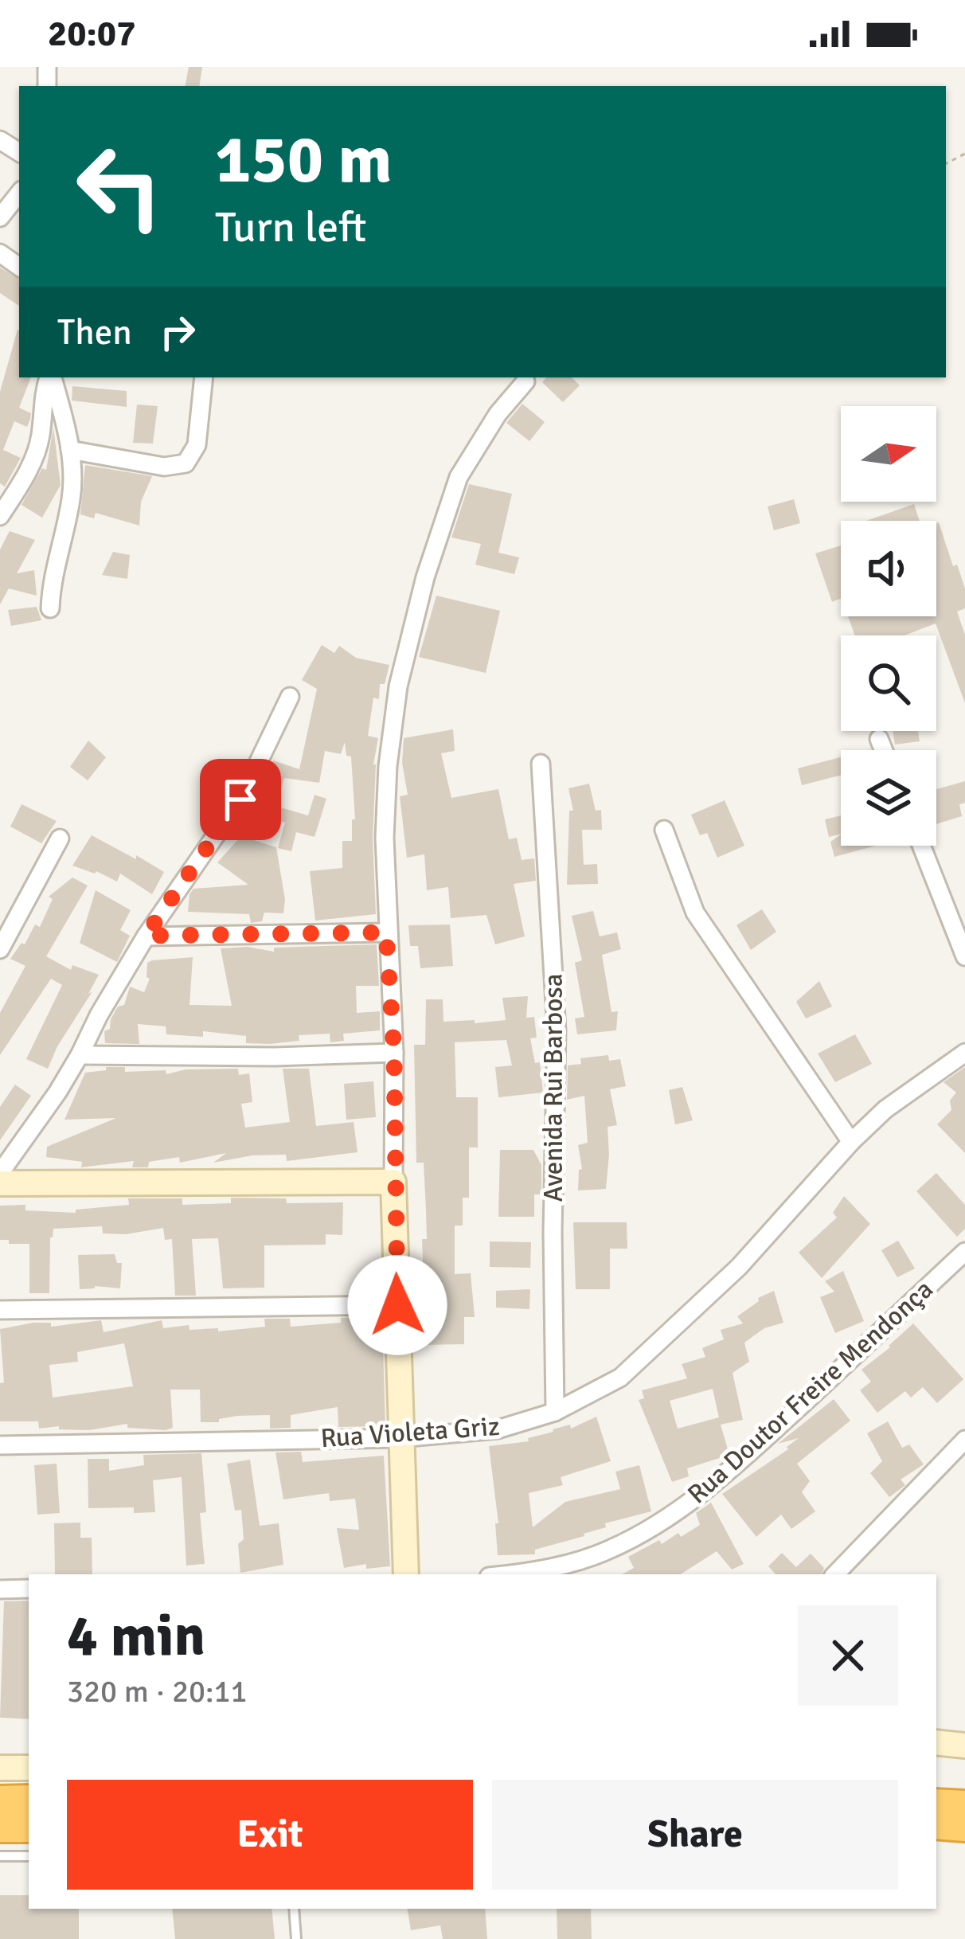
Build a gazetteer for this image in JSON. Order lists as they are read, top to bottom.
{
  "streets": {
    "street": ["Avenida Rui Barbosa", "Rua Doutor Freire Mendonça", "Rua Violeta Griz"]
  },
  "crossings": [
    ["Avenida Rui Barbosa", "Rua Violeta Griz"]
  ],
  "north": "right",
  "page": {
    "status": "20:07",
    "turn": ["150 m", "Turn left"],
    "then": "Then",
    "heading": ["4 min", "320 m · 20:11"],
    "buttons": ["Exit", "Share"]
  }
}
